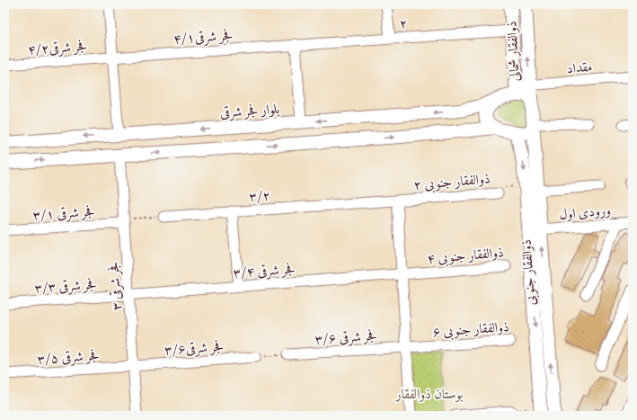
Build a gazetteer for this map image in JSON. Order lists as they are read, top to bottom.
{
  "streets": {
    "main road": ["ذوالفقار شمالی", "بلوار فجر شرقی", "ذوالفقار جنوبی"],
    "street": [
      "۲",
      "فجر شرقی۴/۱",
      "فجر شرقی۴/۲",
      "مقداد",
      "۲ ذوالفقار جنوبی",
      "۳/۲",
      "ورودی اول",
      "۳/۱ فجر شرقی",
      "۴ ذوالفقار جنوبی",
      "۳/۴ فجر شرقی",
      "۳/۳ فجر شرقی",
      "۳ فجر شرقی",
      "۶ ذوالفقار جنوبی",
      "۳/۶ فجر شرقی",
      "فجر شرقی۳/۶",
      "۳/۵ فجر شرقی"
    ]
  },
  "crossings": [
    ["۲", "فجر شرقی۴/۱"],
    ["۲", "ذوالفقار شمالی"],
    ["فجر شرقی۴/۱", "فجر شرقی۴/۲"],
    ["ذوالفقار شمالی", "مقداد"],
    ["ذوالفقار شمالی", "بلوار فجر شرقی"],
    ["ذوالفقار شمالی", "ذوالفقار جنوبی"],
    ["۲ ذوالفقار جنوبی", "۳/۲"],
    ["۲ ذوالفقار جنوبی", "ذوالفقار جنوبی"],
    ["ورودی اول", "ذوالفقار جنوبی"],
    ["۳/۱ فجر شرقی", "۳ فجر شرقی"],
    ["۴ ذوالفقار جنوبی", "۳/۴ فجر شرقی"],
    ["۳/۴ فجر شرقی", "۳/۳ فجر شرقی"],
    ["۳/۴ فجر شرقی", "۳ فجر شرقی"],
    ["۳/۳ فجر شرقی", "۳ فجر شرقی"],
    ["۳ فجر شرقی", "فجر شرقی۳/۶"],
    ["۳ فجر شرقی", "۳/۵ فجر شرقی"],
    ["۶ ذوالفقار جنوبی", "۳/۶ فجر شرقی"],
    ["فجر شرقی۳/۶", "۳/۵ فجر شرقی"]
  ],
  "parks": ["بوستان ذوالفقار"]
}
